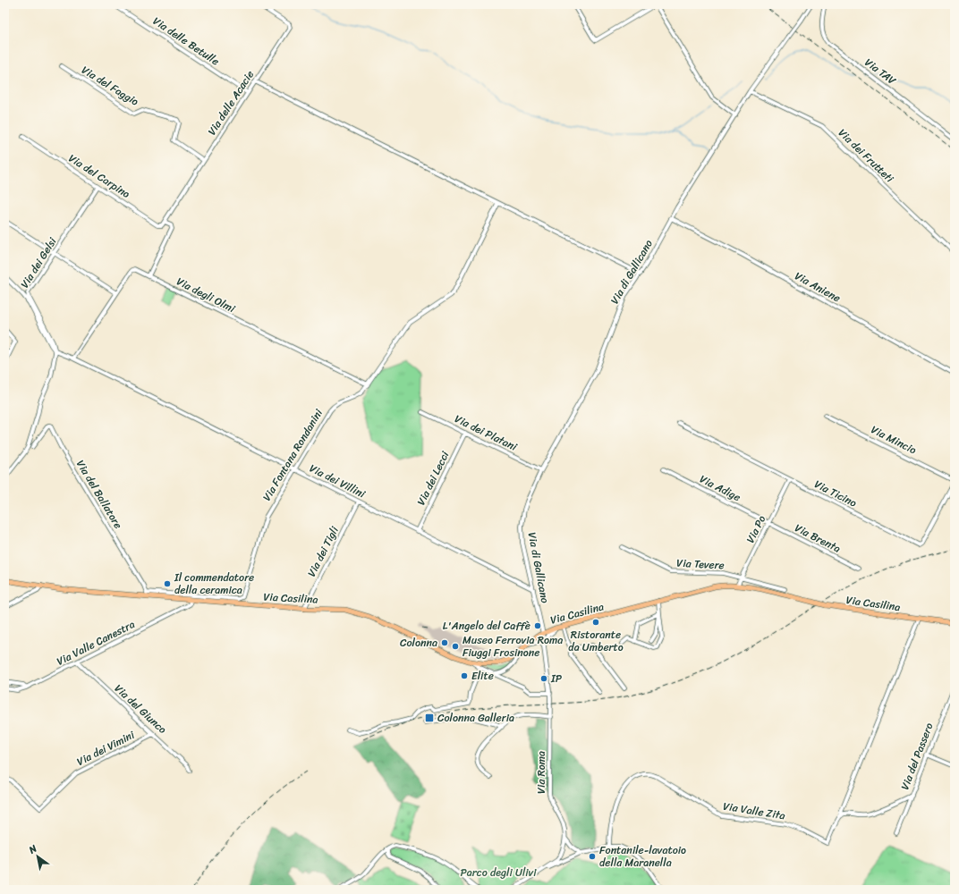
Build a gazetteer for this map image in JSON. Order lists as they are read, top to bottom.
{
  "streets": {
    "main road": ["Via Casilina"],
    "street": [
      "Via delle Betulle",
      "Via TAV",
      "Via del Faggio",
      "Via delle Acacie",
      "Via dei Frutteti",
      "Via del Carpino",
      "Via dei Gelsi",
      "Via di Gallicano",
      "Via Aniene",
      "Via degli Olmi",
      "Via dei Platani",
      "Via Mincio",
      "Via Fontana Rondanini",
      "Via dei Lecci",
      "Via dei Villini",
      "Via Adige",
      "Via Ticino",
      "Via del Ballatore",
      "Via Po",
      "Via Brenta",
      "Via dei Tigli",
      "Via Tevere",
      "Via Valle Canestra",
      "Via del Giunco",
      "Via dei Vimini",
      "Via del Passero",
      "Via Roma",
      "Via Valle Zita"
    ]
  },
  "crossings": [
    ["Via delle Betulle", "Via delle Acacie"],
    ["Via del Faggio", "Via delle Acacie"],
    ["Via delle Acacie", "Via del Carpino"],
    ["Via dei Frutteti", "Via di Gallicano"],
    ["Via del Carpino", "Via dei Gelsi"],
    ["Via dei Gelsi", "Via dei Villini"],
    ["Via di Gallicano", "Via Aniene"],
    ["Via di Gallicano", "Via dei Platani"],
    ["Via di Gallicano", "Via dei Villini"],
    ["Via di Gallicano", "Via Casilina"],
    ["Via di Gallicano", "Via Roma"],
    ["Via degli Olmi", "Via Fontana Rondanini"],
    ["Via degli Olmi", "Via dei Villini"],
    ["Via dei Platani", "Via dei Lecci"],
    ["Via Mincio", "Via Ticino"],
    ["Via Fontana Rondanini", "Via dei Villini"],
    ["Via Fontana Rondanini", "Via del Ballatore"],
    ["Via dei Lecci", "Via dei Villini"],
    ["Via dei Villini", "Via dei Tigli"],
    ["Via Adige", "Via Po"],
    ["Via Adige", "Via Brenta"],
    ["Via Ticino", "Via Po"],
    ["Via Po", "Via Brenta"],
    ["Via Po", "Via Tevere"],
    ["Via Po", "Via Casilina"],
    ["Via dei Tigli", "Via Casilina"],
    ["Via Casilina", "Via Valle Canestra"],
    ["Via Casilina", "Via Roma"],
    ["Via Valle Canestra", "Via del Giunco"],
    ["Via del Giunco", "Via dei Vimini"]
  ],
  "parks": ["Parco degli Ulivi"],
  "places": {
    "other": [
      "Il commendatore della ceramica",
      "Ristorante da Umberto",
      "L'Angelo del Caffè",
      "Colonna",
      "Museo Ferrovia Roma Fiuggi Frosinone",
      "Elite",
      "IP",
      "Fontanile-lavatoio della Maranella"
    ],
    "transit": ["Colonna Galleria"]
  },
  "north": "top left"
}
